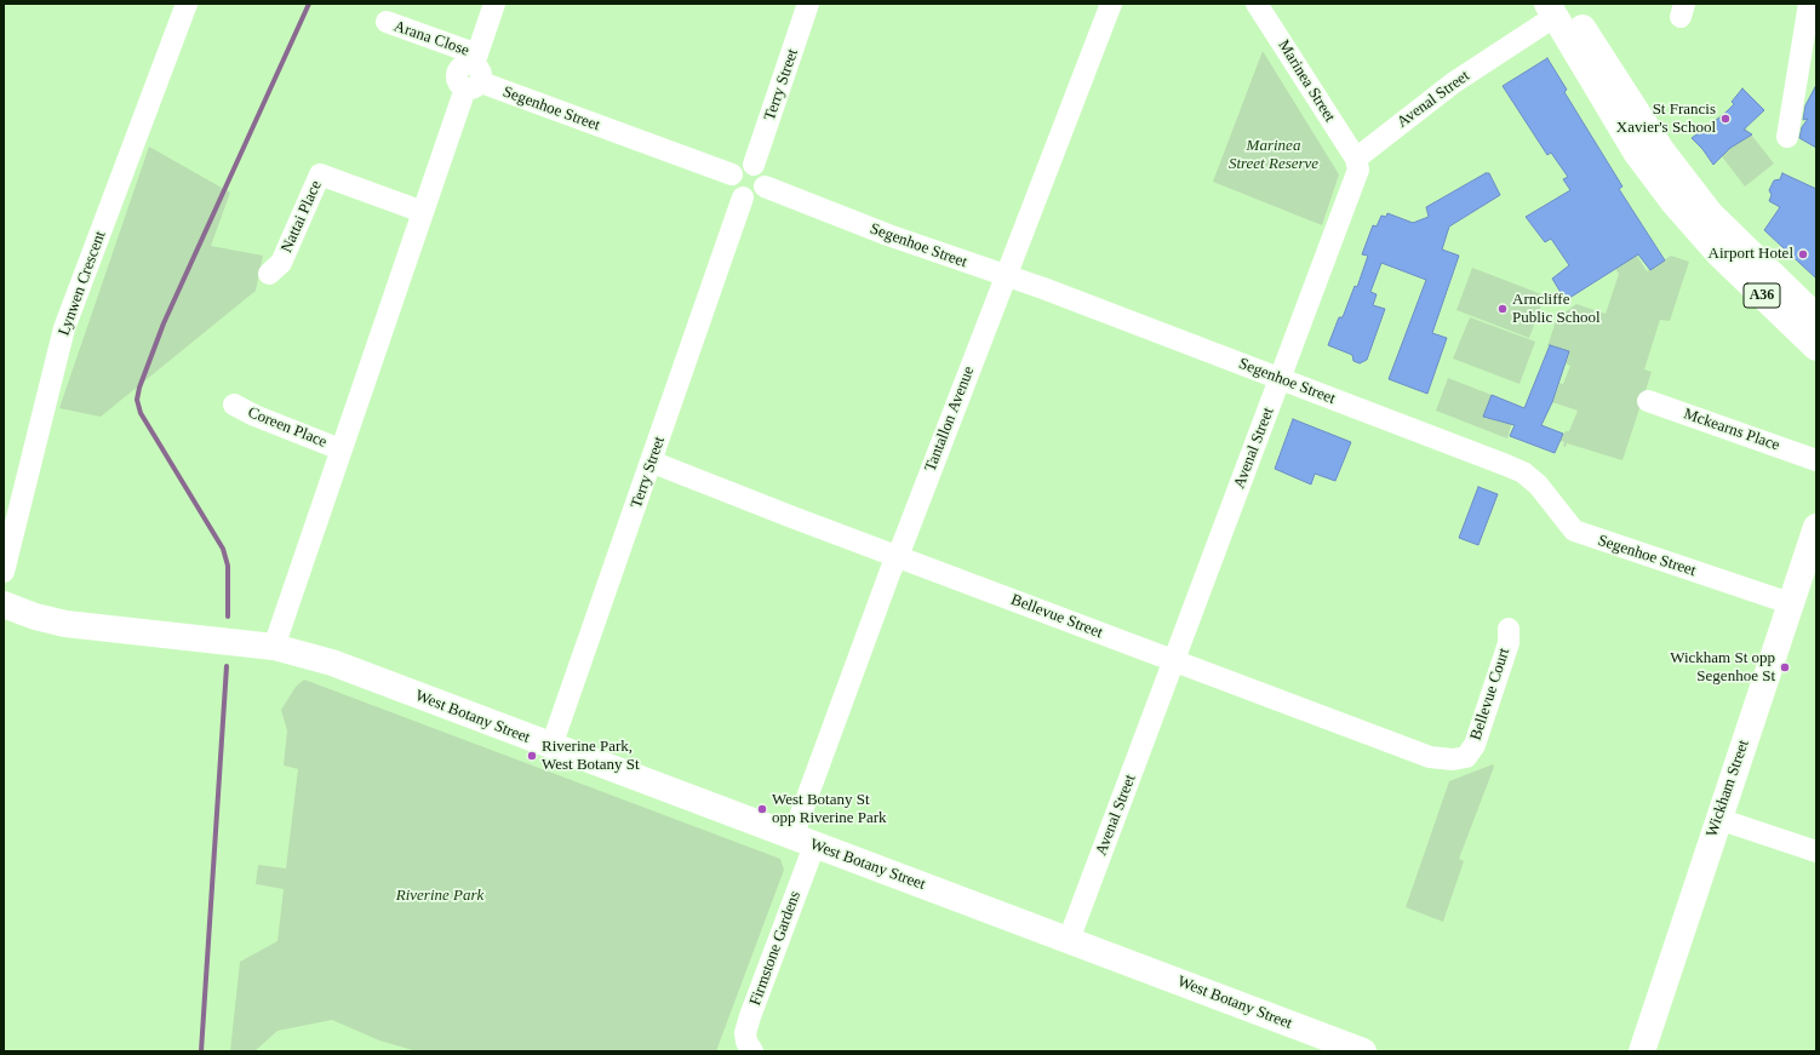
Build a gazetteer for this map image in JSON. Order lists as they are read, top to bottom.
{
  "streets": {
    "main road": ["A36", "West Botany Street", "Wickham Street"],
    "street": [
      "Arana Close",
      "Marinea Street",
      "Terry Street",
      "Avenal Street",
      "Segenhoe Street",
      "Nattai Place",
      "Lynwen Crescent",
      "Tantallon Avenue",
      "Coreen Place",
      "Mckearns Place",
      "Bellevue Street",
      "Bellevue Court",
      "Firmstone Gardens"
    ]
  },
  "crossings": [
    ["Arana Close", "Segenhoe Street"],
    ["Marinea Street", "Avenal Street"],
    ["Terry Street", "Segenhoe Street"],
    ["Terry Street", "Bellevue Street"],
    ["Terry Street", "West Botany Street"],
    ["Avenal Street", "Segenhoe Street"],
    ["Avenal Street", "A36"],
    ["Avenal Street", "Bellevue Street"],
    ["Avenal Street", "West Botany Street"],
    ["Segenhoe Street", "Tantallon Avenue"],
    ["Segenhoe Street", "Wickham Street"],
    ["Tantallon Avenue", "Bellevue Street"],
    ["Tantallon Avenue", "West Botany Street"],
    ["Tantallon Avenue", "Firmstone Gardens"],
    ["Bellevue Street", "Bellevue Court"],
    ["West Botany Street", "Firmstone Gardens"]
  ],
  "parks": ["Marinea Street Reserve", "Riverine Park"],
  "places": [
    "St Francis Xavier's School",
    "Airport Hotel",
    "Arncliffe Public School",
    "Wickham St opp Segenhoe St",
    "Riverine Park, West Botany St",
    "West Botany St opp Riverine Park"
  ]
}
